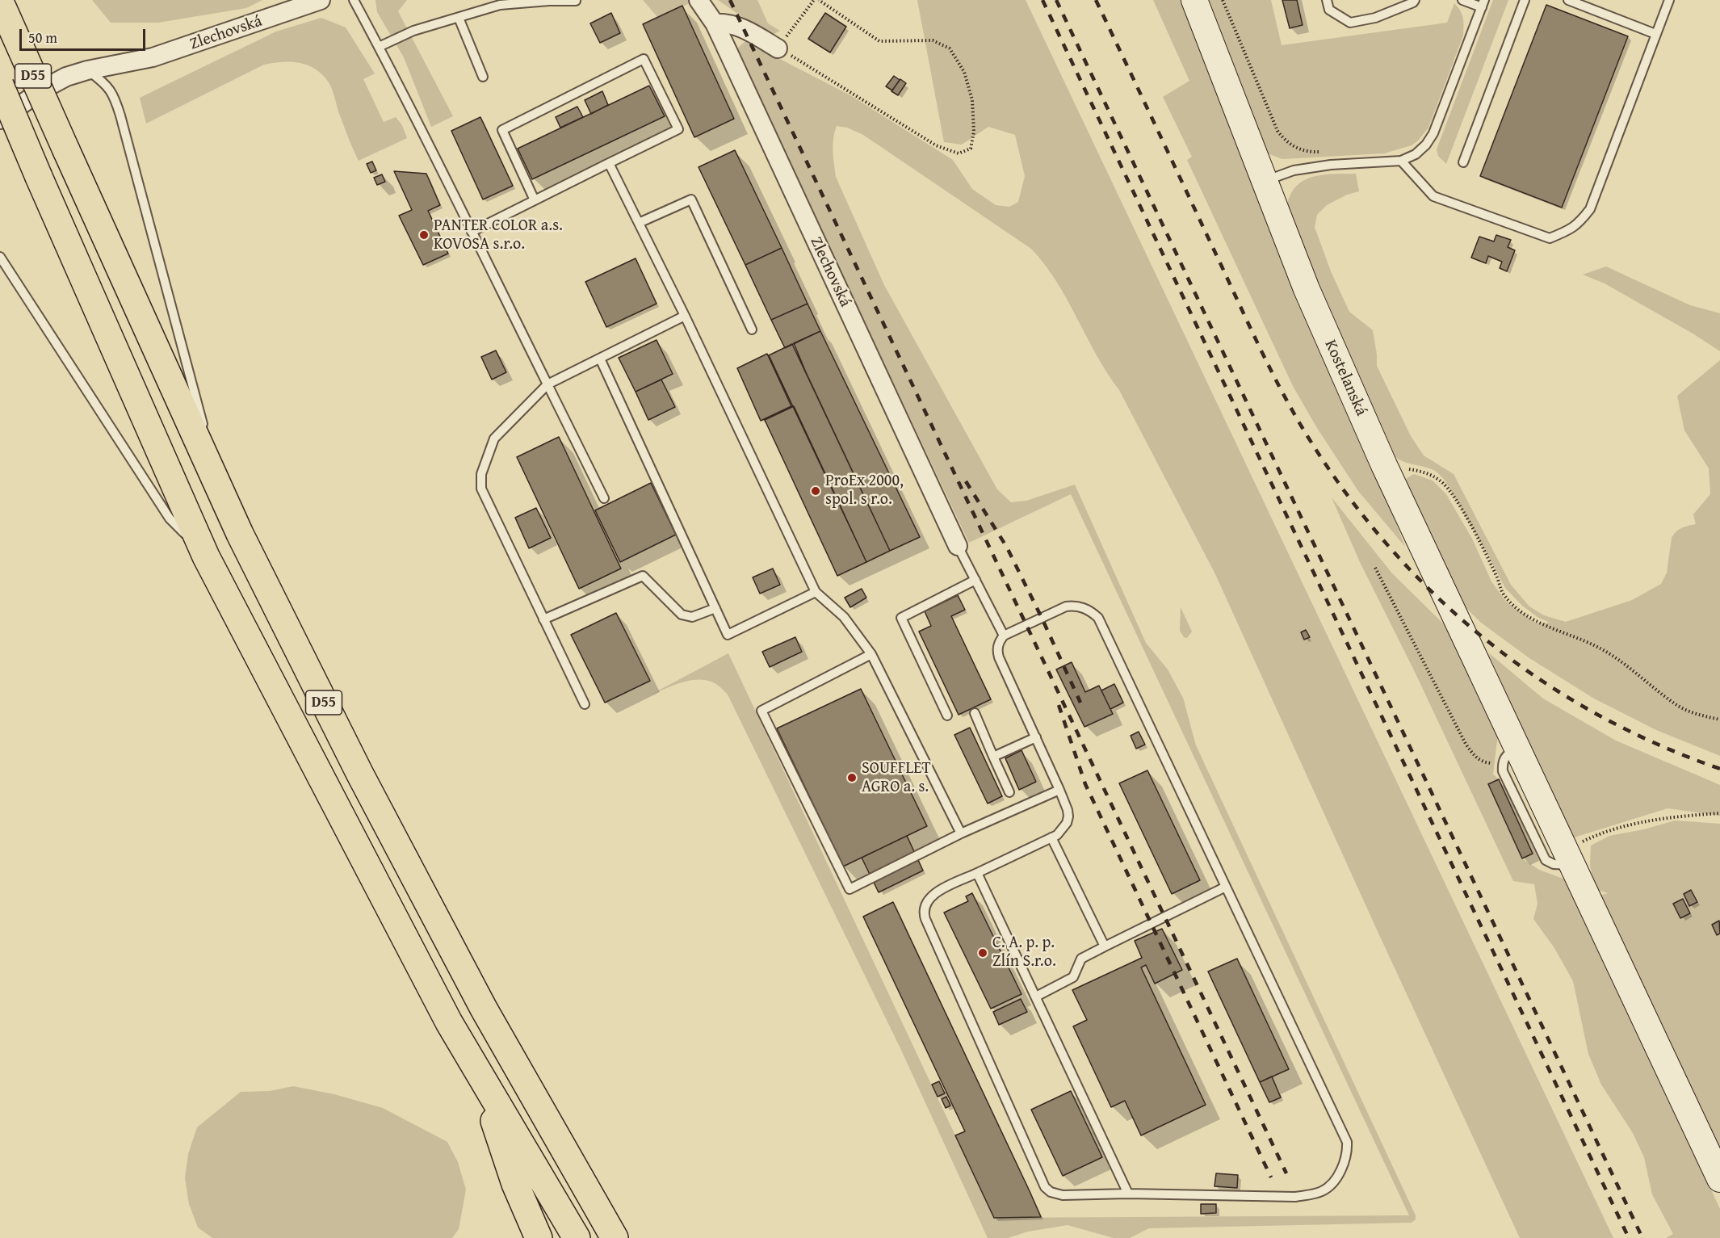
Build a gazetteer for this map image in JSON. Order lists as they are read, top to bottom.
{
  "streets": {
    "highway": ["D55"],
    "main road": ["Kostelanská"],
    "street": ["Zlechovská"]
  },
  "places": [
    "PANTER COLOR a.s. KOVOSA s.r.o.",
    "ProEx 2000, spol. s r.o.",
    "SOUFFLET AGRO a. s.",
    "C. A. p. p. Zlín S.r.o."
  ],
  "scale_bar": "50 m"
}
